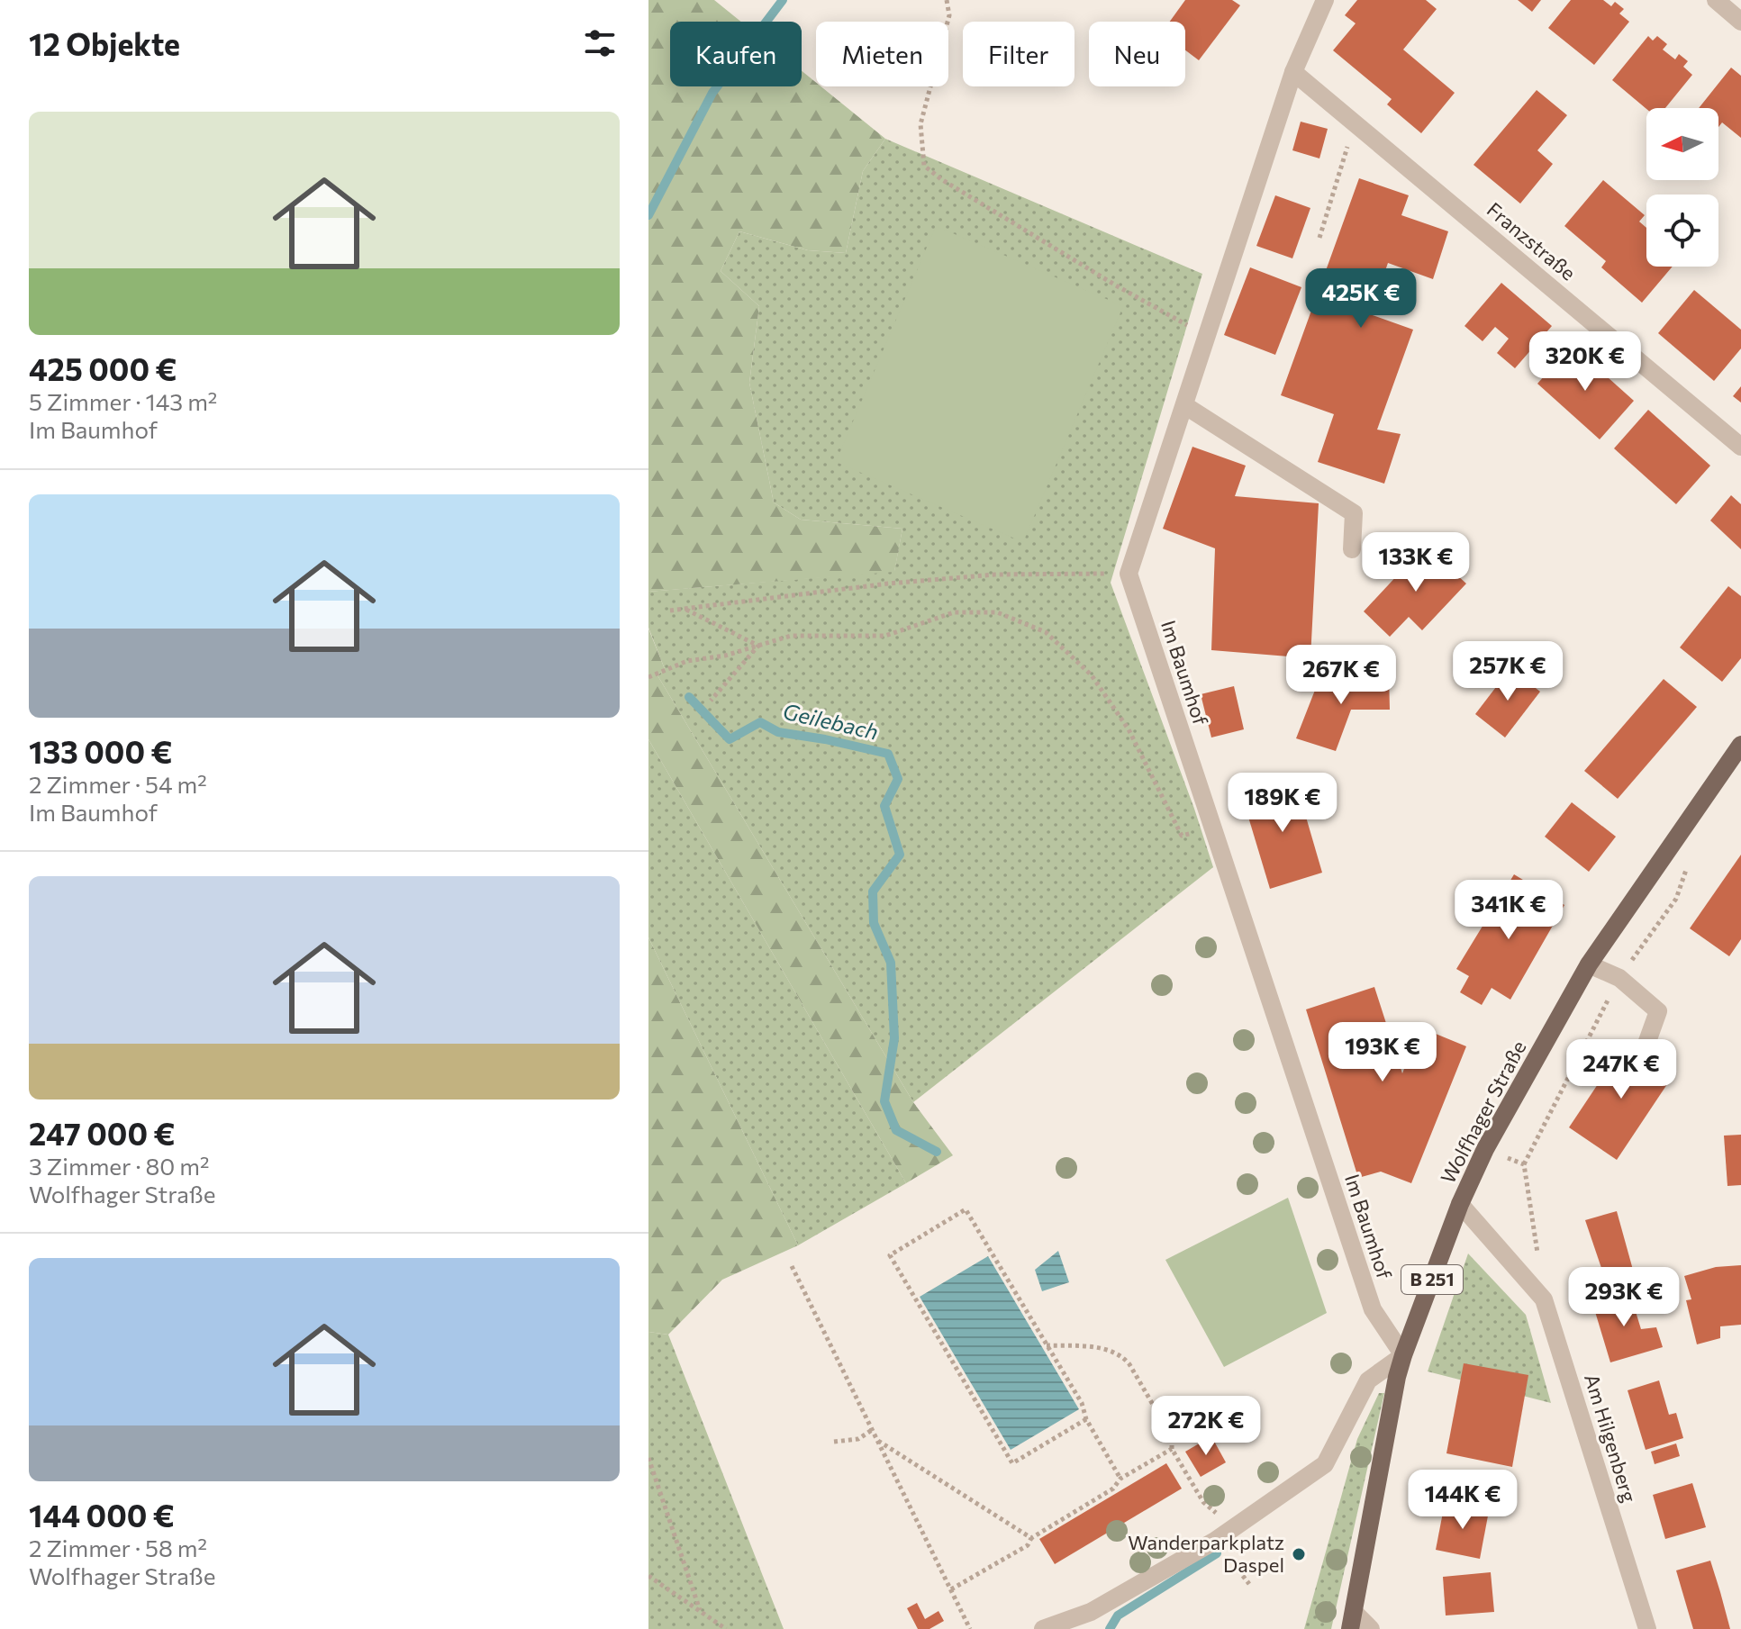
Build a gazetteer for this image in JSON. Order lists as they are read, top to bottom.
{
  "streets": {
    "main road": ["Wolfhager Straße", "B 251"],
    "street": ["Franzstraße", "Im Baumhof", "Am Hilgenberg"]
  },
  "crossings": [
    ["Im Baumhof", "Wolfhager Straße"],
    ["Wolfhager Straße", "Am Hilgenberg"]
  ],
  "water": ["Geilebach"],
  "places": ["Wanderparkplatz Daspel"],
  "north": "left",
  "page": {
    "heading": "12 Objekte",
    "chip": [
      "Kaufen",
      "Mieten",
      "Filter",
      "Neu"
    ],
    "list": [
      {
        "name": "425 000 €",
        "note": "5 Zimmer · 143 m² · Im Baumhof"
      },
      {
        "name": "133 000 €",
        "note": "2 Zimmer · 54 m² · Im Baumhof"
      },
      {
        "name": "247 000 €",
        "note": "3 Zimmer · 80 m² · Wolfhager Straße"
      },
      {
        "name": "144 000 €",
        "note": "2 Zimmer · 58 m² · Wolfhager Straße"
      }
    ],
    "price": [
      "425K €",
      "320K €",
      "133K €",
      "257K €",
      "267K €",
      "189K €",
      "341K €",
      "193K €",
      "247K €",
      "293K €",
      "272K €",
      "144K €"
    ]
  }
}
